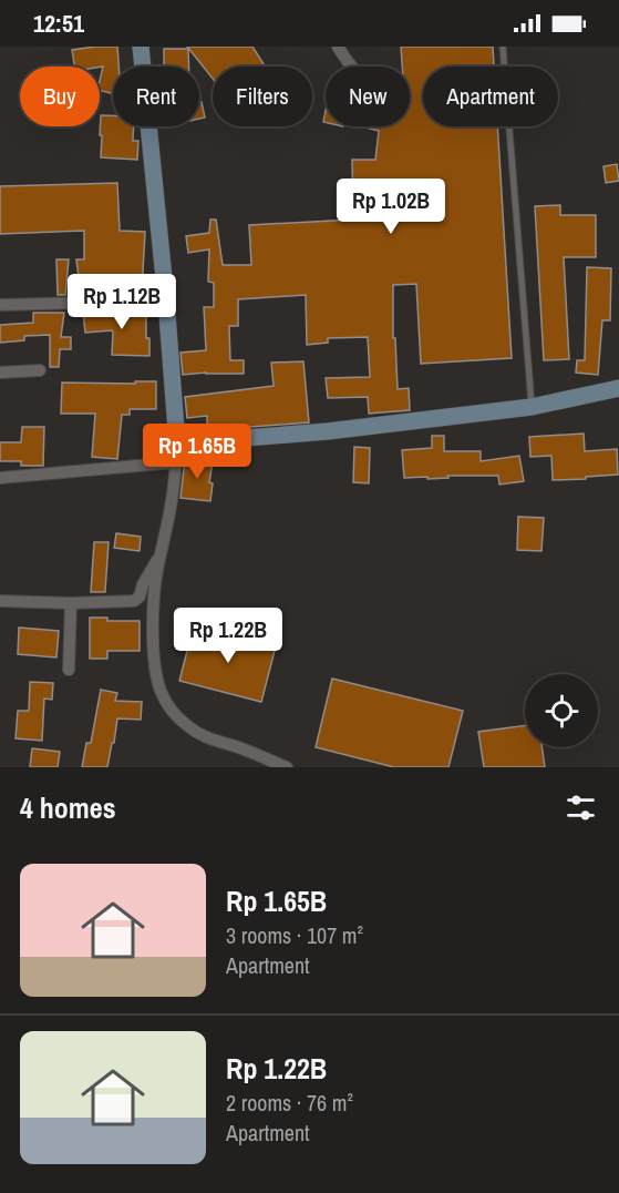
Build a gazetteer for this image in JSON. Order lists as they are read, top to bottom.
{
  "page": {
    "status": "12:51",
    "chip": [
      "Buy",
      "Rent",
      "Filters",
      "New",
      "Apartment"
    ],
    "price": [
      "Rp 1.02B",
      "Rp 1.12B",
      "Rp 1.65B",
      "Rp 1.22B"
    ],
    "heading": "4 homes",
    "list": [
      {
        "name": "Rp 1.65B",
        "note": "3 rooms · 107 m² · Apartment"
      },
      {
        "name": "Rp 1.22B",
        "note": "2 rooms · 76 m² · Apartment"
      }
    ]
  }
}
